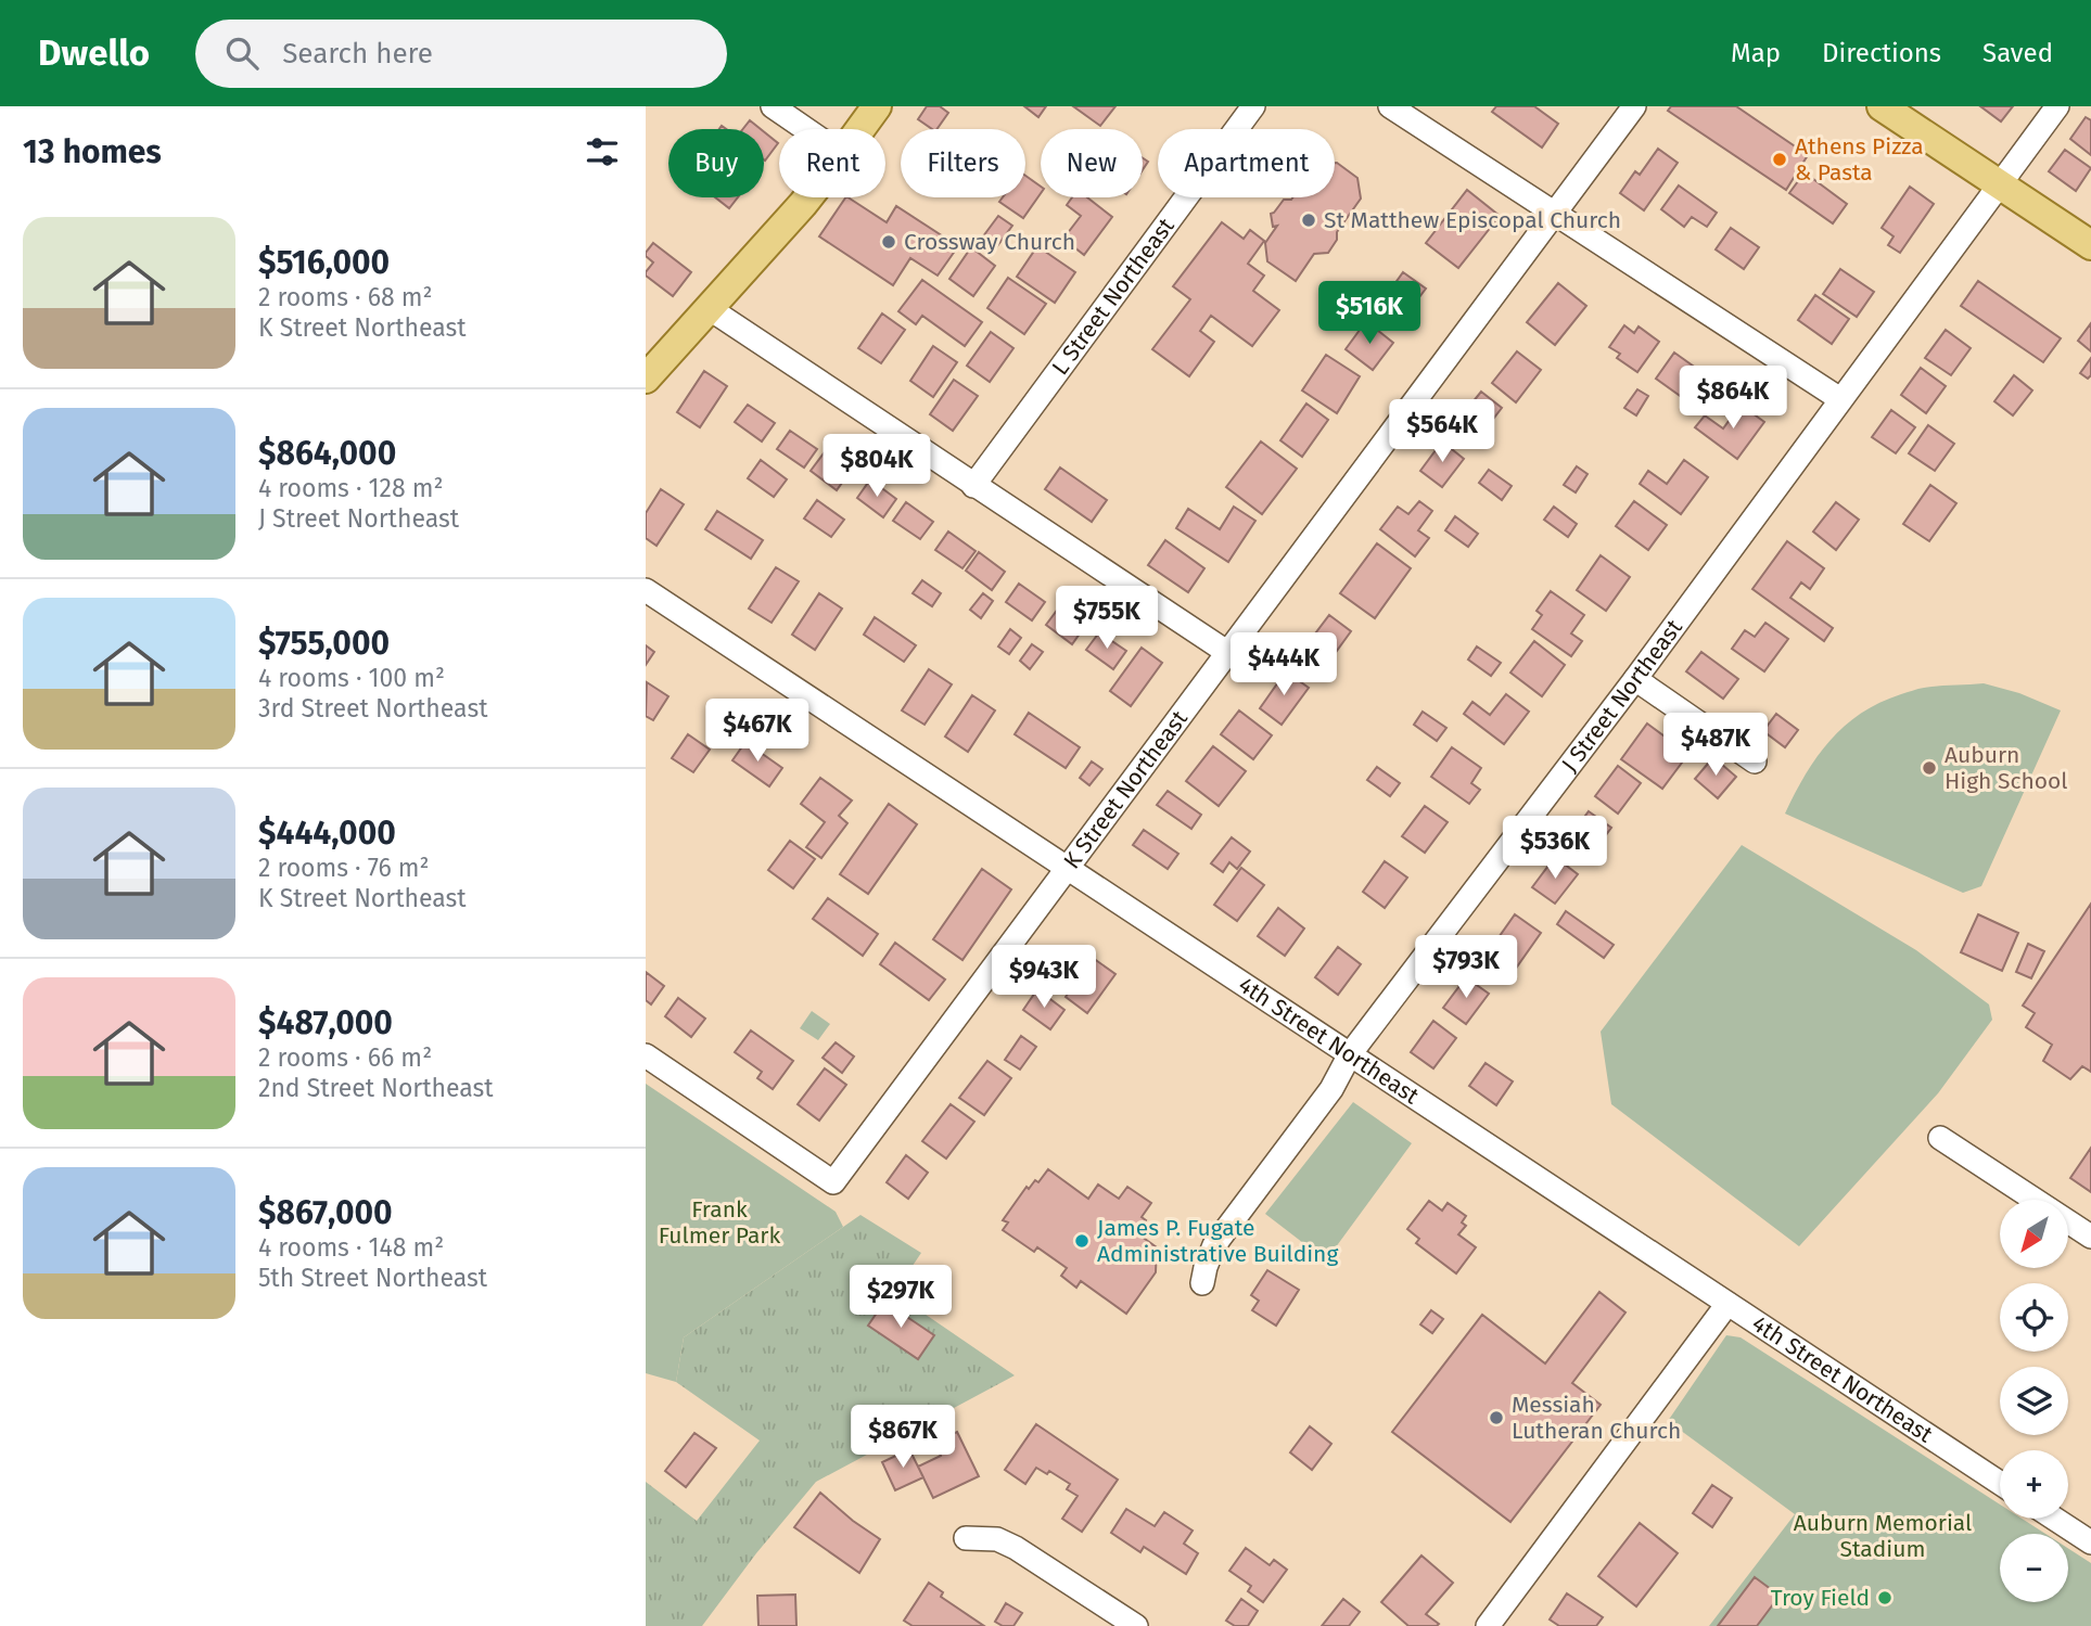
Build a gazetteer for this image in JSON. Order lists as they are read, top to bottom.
{
  "streets": {
    "street": [
      "L Street Northeast",
      "J Street Northeast",
      "K Street Northeast",
      "4th Street Northeast"
    ]
  },
  "crossings": [
    ["J Street Northeast", "4th Street Northeast"],
    ["K Street Northeast", "4th Street Northeast"]
  ],
  "parks": ["Frank Fulmer Park", "Auburn Memorial Stadium"],
  "places": [
    "Athens Pizza & Pasta",
    "St Matthew Episcopal Church",
    "Crossway Church",
    "Auburn High School",
    "James P. Fugate Administrative Building",
    "Messiah Lutheran Church",
    "Troy Field"
  ],
  "north": "bottom left",
  "page": {
    "header": "Dwello",
    "search": "Search here",
    "nav": ["Map", "Directions", "Saved"],
    "heading": "13 homes",
    "chip": [
      "Buy",
      "Rent",
      "Filters",
      "New",
      "Apartment"
    ],
    "list": [
      {
        "name": "$516,000",
        "note": "2 rooms · 68 m² · K Street Northeast"
      },
      {
        "name": "$864,000",
        "note": "4 rooms · 128 m² · J Street Northeast"
      },
      {
        "name": "$755,000",
        "note": "4 rooms · 100 m² · 3rd Street Northeast"
      },
      {
        "name": "$444,000",
        "note": "2 rooms · 76 m² · K Street Northeast"
      },
      {
        "name": "$487,000",
        "note": "2 rooms · 66 m² · 2nd Street Northeast"
      },
      {
        "name": "$867,000",
        "note": "4 rooms · 148 m² · 5th Street Northeast"
      }
    ],
    "price": [
      "$516K",
      "$864K",
      "$564K",
      "$804K",
      "$755K",
      "$444K",
      "$467K",
      "$487K",
      "$536K",
      "$793K",
      "$943K",
      "$297K",
      "$867K"
    ],
    "map_buttons": ["+", "−"]
  }
}
